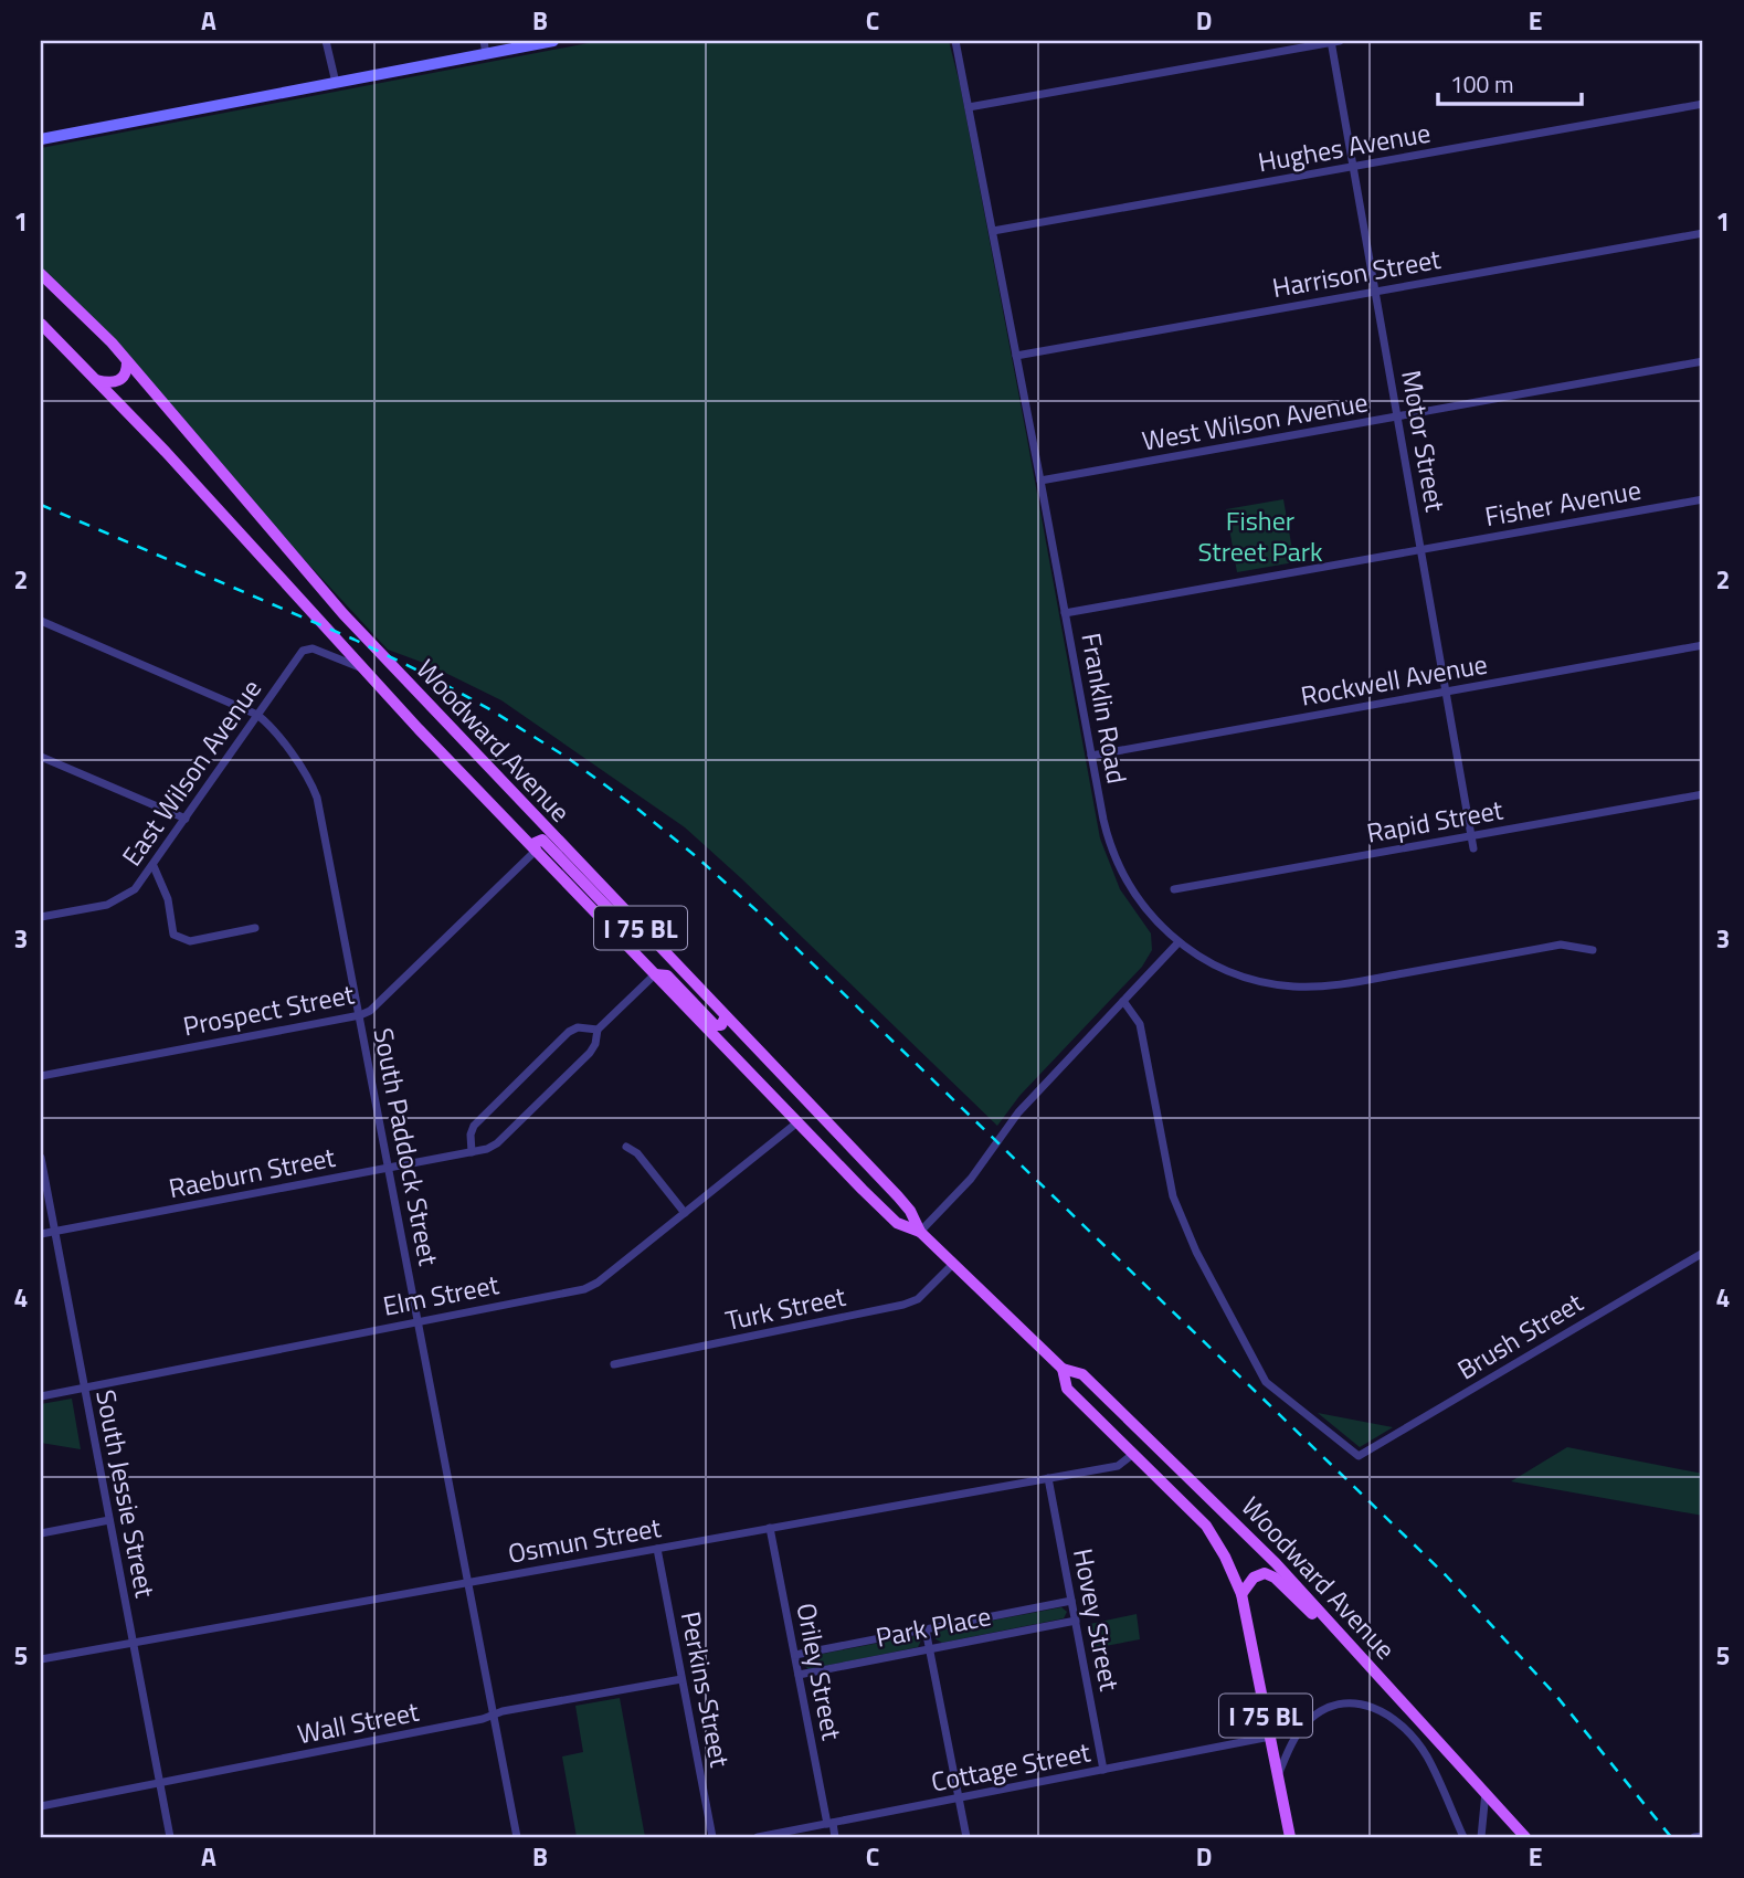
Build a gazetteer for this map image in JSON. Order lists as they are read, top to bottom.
{
  "streets": {
    "main road": ["Woodward Avenue", "I 75 BL"],
    "street": [
      "Hughes Avenue",
      "Harrison Street",
      "West Wilson Avenue",
      "Motor Street",
      "Fisher Avenue",
      "Rockwell Avenue",
      "Franklin Road",
      "East Wilson Avenue",
      "Rapid Street",
      "Prospect Street",
      "South Paddock Street",
      "Raeburn Street",
      "Elm Street",
      "Turk Street",
      "Brush Street",
      "South Jessie Street",
      "Osmun Street",
      "Hovey Street",
      "Park Place",
      "Oriley Street",
      "Perkins Street",
      "Wall Street",
      "Cottage Street"
    ]
  },
  "crossings": [
    ["Hughes Avenue", "Motor Street"],
    ["Hughes Avenue", "Franklin Road"],
    ["Harrison Street", "Motor Street"],
    ["Harrison Street", "Franklin Road"],
    ["West Wilson Avenue", "Motor Street"],
    ["West Wilson Avenue", "Franklin Road"],
    ["Motor Street", "Fisher Avenue"],
    ["Motor Street", "Rockwell Avenue"],
    ["Motor Street", "Rapid Street"],
    ["Fisher Avenue", "Franklin Road"],
    ["Rockwell Avenue", "Franklin Road"],
    ["Woodward Avenue", "East Wilson Avenue"],
    ["Woodward Avenue", "Prospect Street"],
    ["Woodward Avenue", "Raeburn Street"],
    ["Woodward Avenue", "Elm Street"],
    ["Woodward Avenue", "Turk Street"],
    ["Woodward Avenue", "Osmun Street"],
    ["Woodward Avenue", "Cottage Street"],
    ["East Wilson Avenue", "South Paddock Street"],
    ["Prospect Street", "South Paddock Street"],
    ["South Paddock Street", "Raeburn Street"],
    ["South Paddock Street", "Elm Street"],
    ["South Paddock Street", "Osmun Street"],
    ["South Paddock Street", "Wall Street"],
    ["Raeburn Street", "South Jessie Street"],
    ["Elm Street", "South Jessie Street"],
    ["South Jessie Street", "Osmun Street"],
    ["South Jessie Street", "Wall Street"],
    ["Osmun Street", "Hovey Street"],
    ["Osmun Street", "Oriley Street"],
    ["Osmun Street", "Perkins Street"],
    ["Hovey Street", "Park Place"],
    ["Hovey Street", "Cottage Street"],
    ["Park Place", "Oriley Street"],
    ["Oriley Street", "Cottage Street"],
    ["Perkins Street", "Wall Street"]
  ],
  "parks": ["Fisher Street Park"],
  "scale_bar": "100 m",
  "grid": {
    "columns": [
      "A",
      "B",
      "C",
      "D",
      "E"
    ],
    "rows": [
      "1",
      "2",
      "3",
      "4",
      "5"
    ]
  }
}
